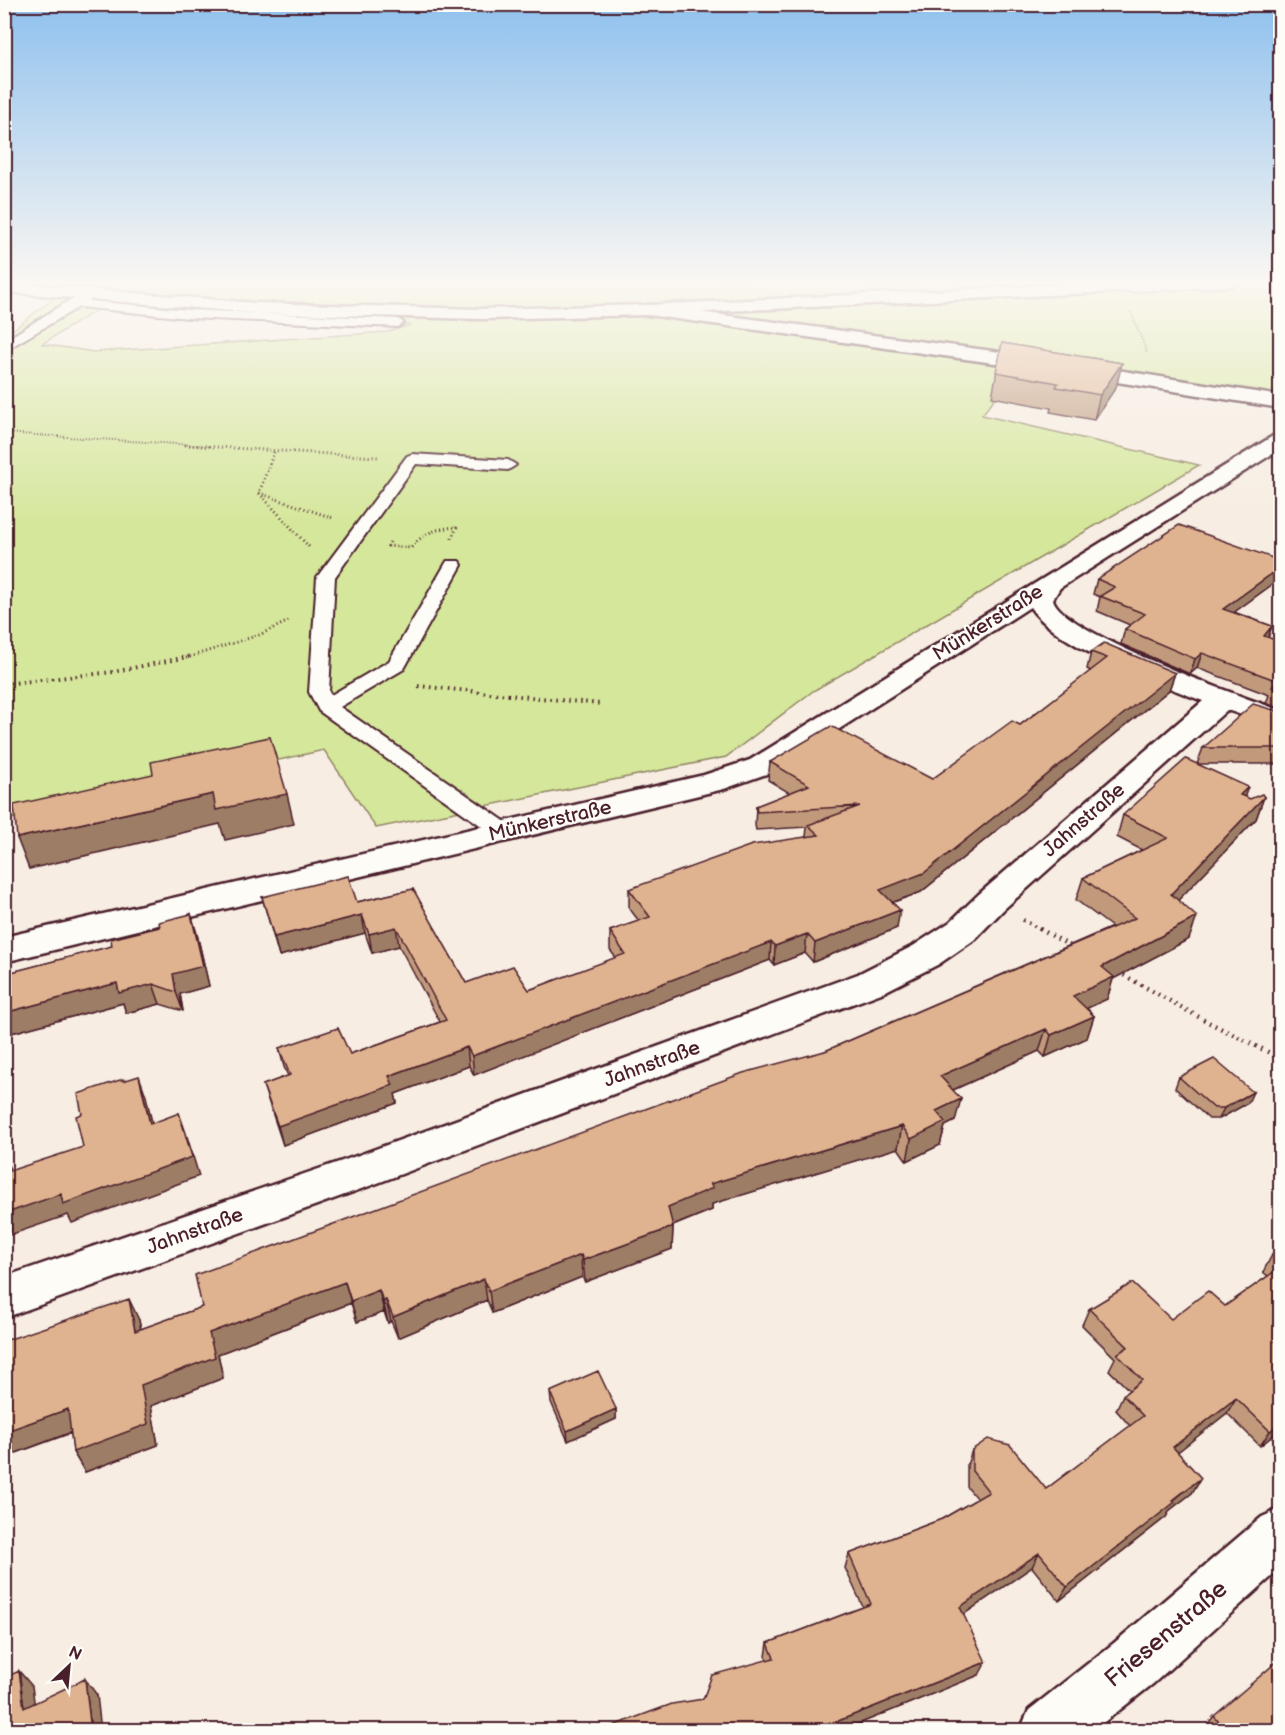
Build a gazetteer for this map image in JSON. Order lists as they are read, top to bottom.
{
  "streets": {
    "street": ["Münkerstraße", "Jahnstraße", "Friesenstraße"]
  },
  "north": "top right"
}
